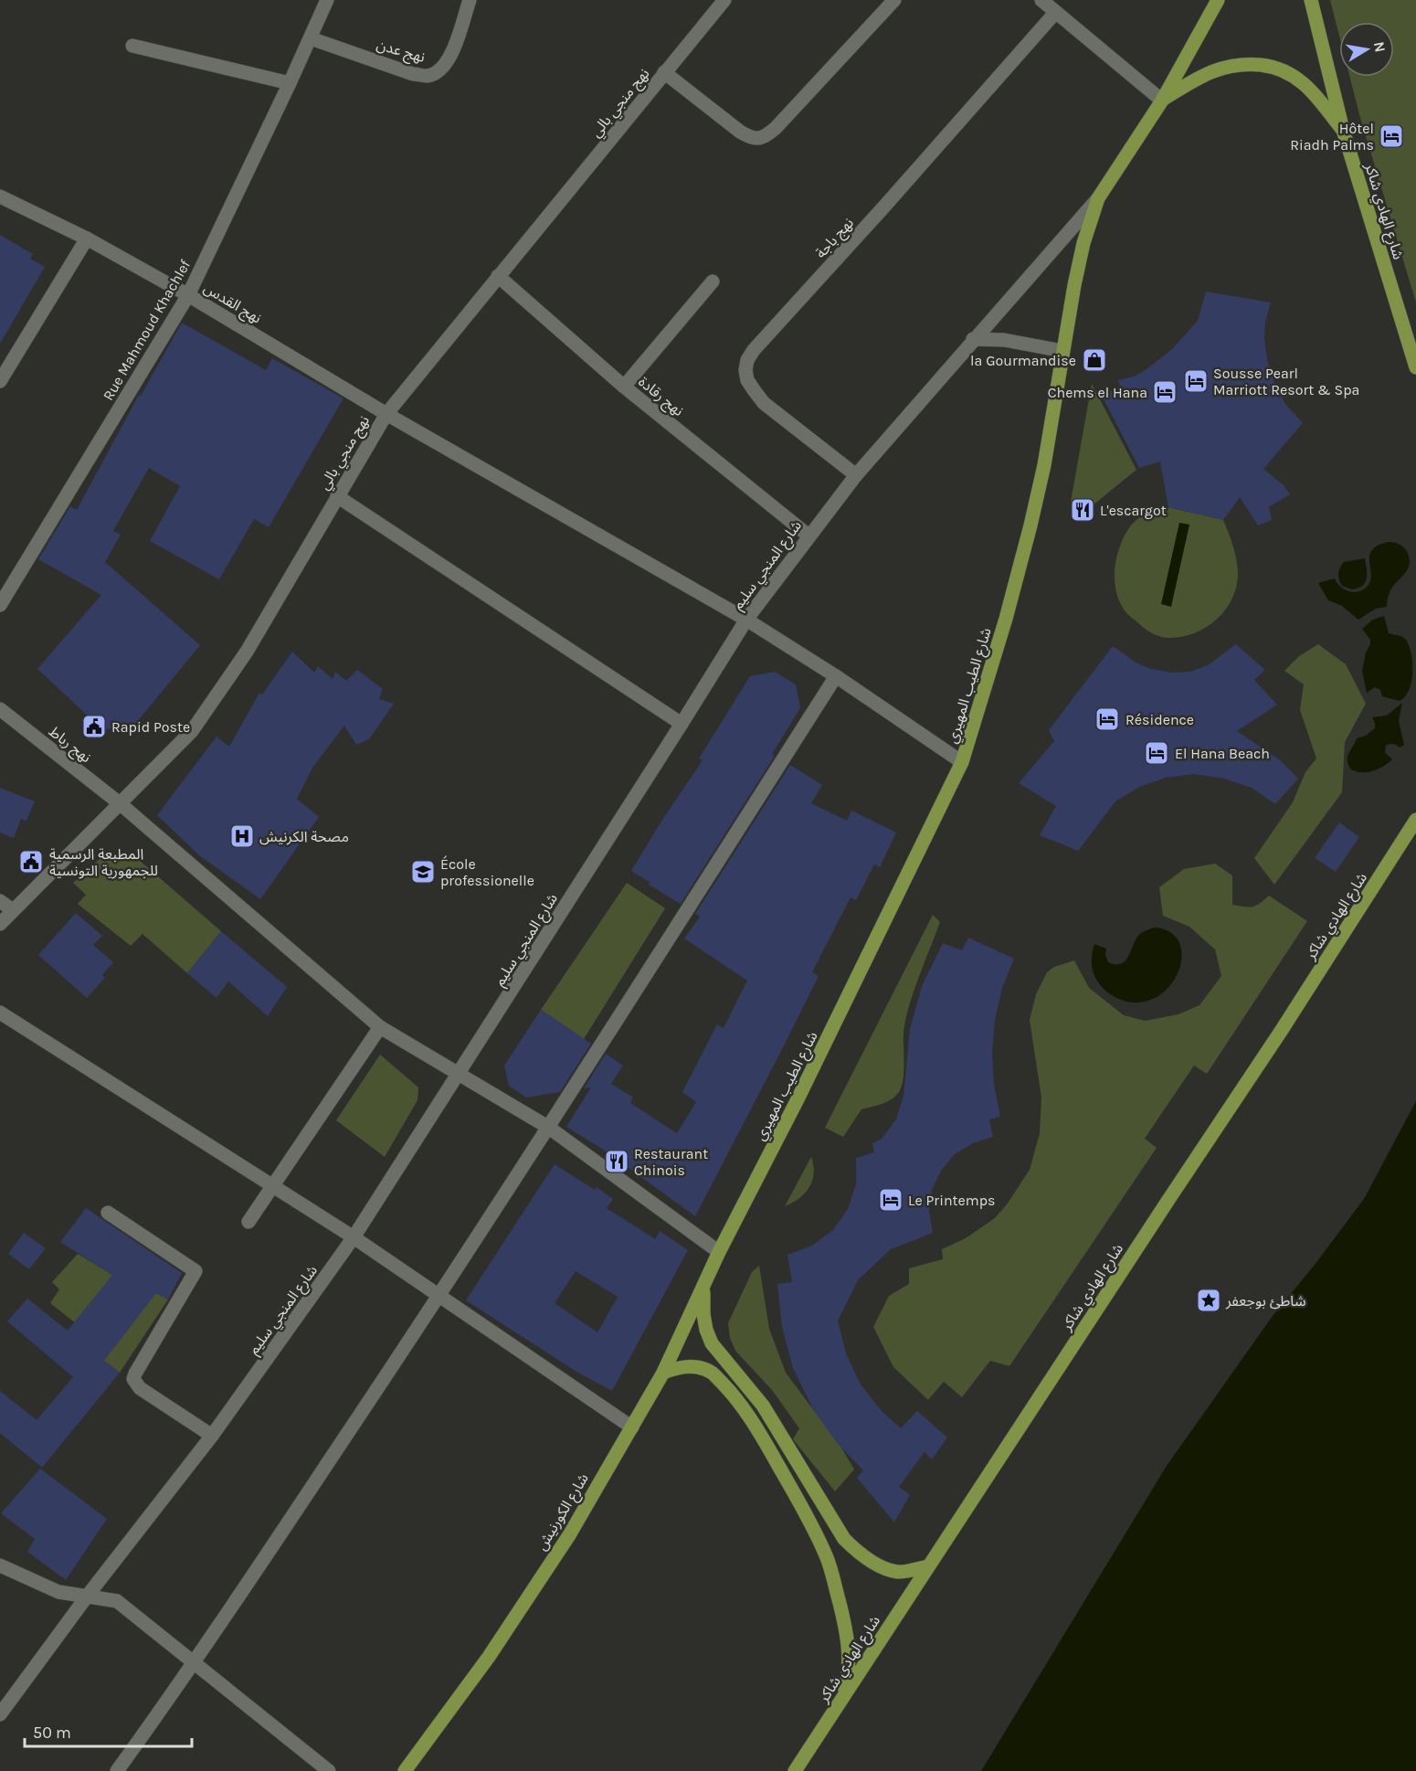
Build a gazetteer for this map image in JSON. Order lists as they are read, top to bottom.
{
  "streets": {
    "main road": ["شارع الهادي شاكر", "شارع الطيب المهيري", "شارع الكورنيش"],
    "street": [
      "نهج عدن",
      "نهج منجي بالي",
      "نهج باجة",
      "نهج القدس",
      "Rue Mahmoud Khachlef",
      "نهج رقادة",
      "شارع المنجي سليم",
      "نهج رباط"
    ]
  },
  "crossings": [
    ["نهج عدن", "Rue Mahmoud Khachlef"],
    ["نهج منجي بالي", "نهج القدس"],
    ["نهج منجي بالي", "نهج رقادة"],
    ["نهج منجي بالي", "نهج رباط"],
    ["نهج باجة", "شارع المنجي سليم"],
    ["نهج القدس", "Rue Mahmoud Khachlef"],
    ["نهج القدس", "شارع المنجي سليم"],
    ["نهج القدس", "شارع الطيب المهيري"],
    ["نهج رقادة", "شارع المنجي سليم"],
    ["شارع المنجي سليم", "شارع الطيب المهيري"],
    ["شارع المنجي سليم", "نهج رباط"],
    ["شارع الطيب المهيري", "نهج رباط"],
    ["شارع الطيب المهيري", "شارع الكورنيش"],
    ["نهج رباط", "شارع الكورنيش"]
  ],
  "places": {
    "hotel": [
      "Hôtel Riadh Palms",
      "Sousse Pearl Marriott Resort & Spa",
      "Chems el Hana",
      "Résidence",
      "El Hana Beach",
      "Le Printemps"
    ],
    "shop": ["la Gourmandise"],
    "restaurant": ["L'escargot", "Restaurant Chinois"],
    "public building": ["Rapid Poste", "المطبعة الرسمية للجمهورية التونسية"],
    "hospital": ["مصحة الكرنيش"],
    "school or university": ["École professionelle"],
    "place": ["شاطئ بوجعفر"]
  },
  "scale_bar": "50 m",
  "north": "right"
}
